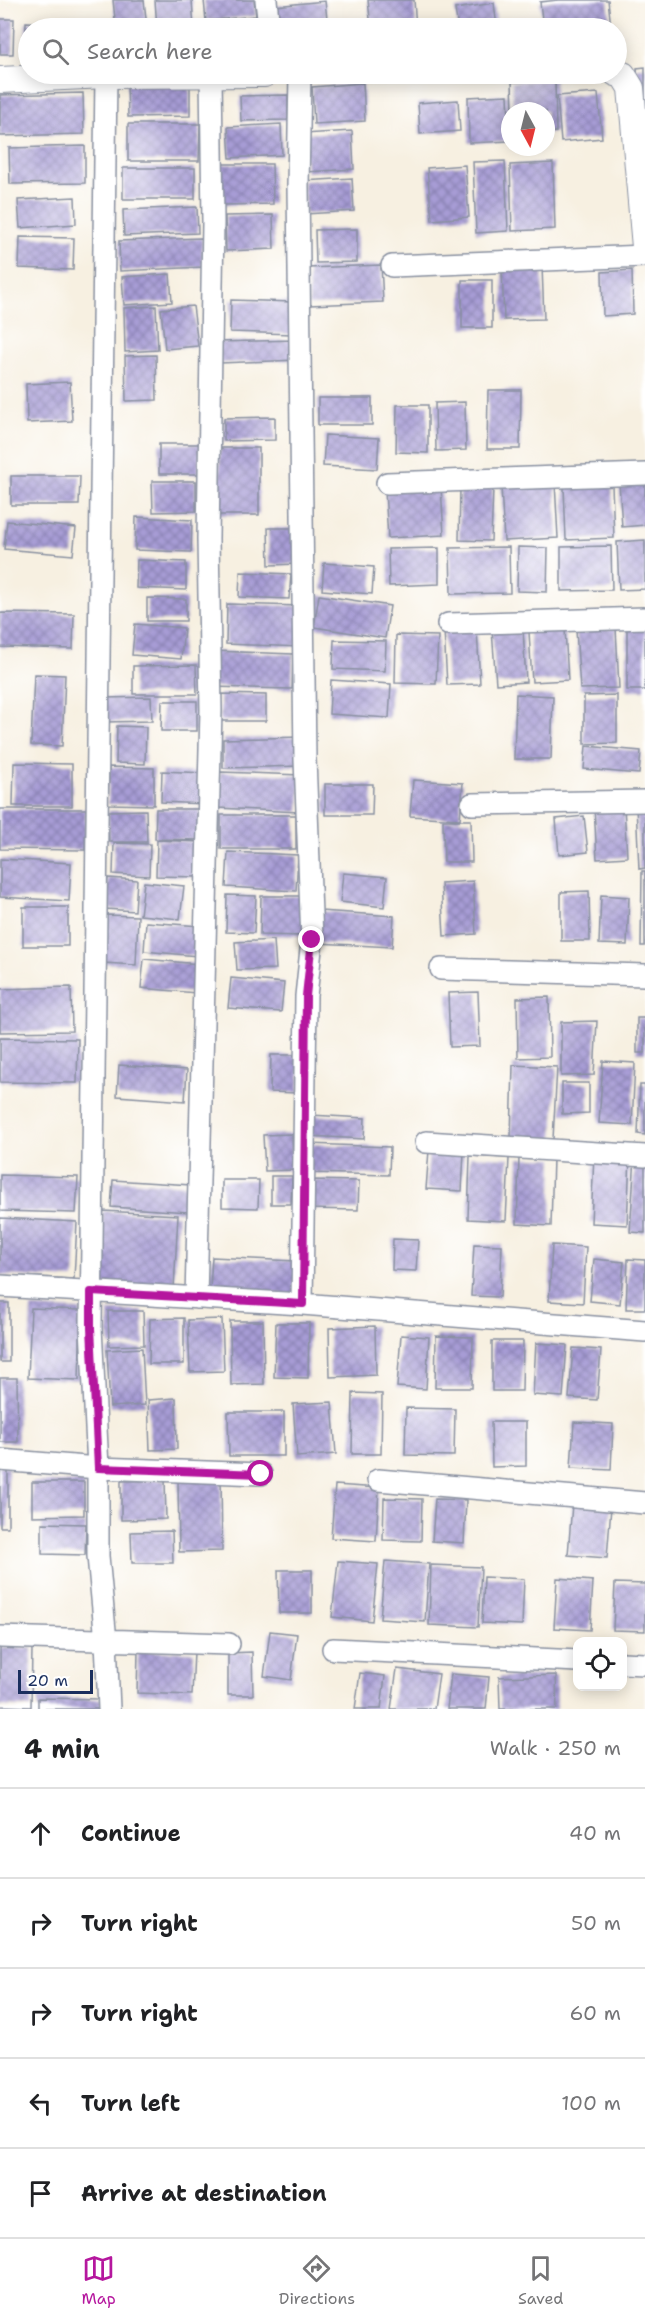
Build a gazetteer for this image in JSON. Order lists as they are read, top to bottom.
{
  "scale_bar": "20 m",
  "north": "bottom",
  "page": {
    "search": "Search here",
    "scale": "20 m",
    "heading": ["4 min", "Walk · 250 m"],
    "list": [
      ["Continue", "40 m"],
      ["Turn right", "50 m"],
      ["Turn right", "60 m"],
      ["Turn left", "100 m"],
      "Arrive at destination"
    ],
    "nav": ["Map", "Directions", "Saved"]
  }
}
